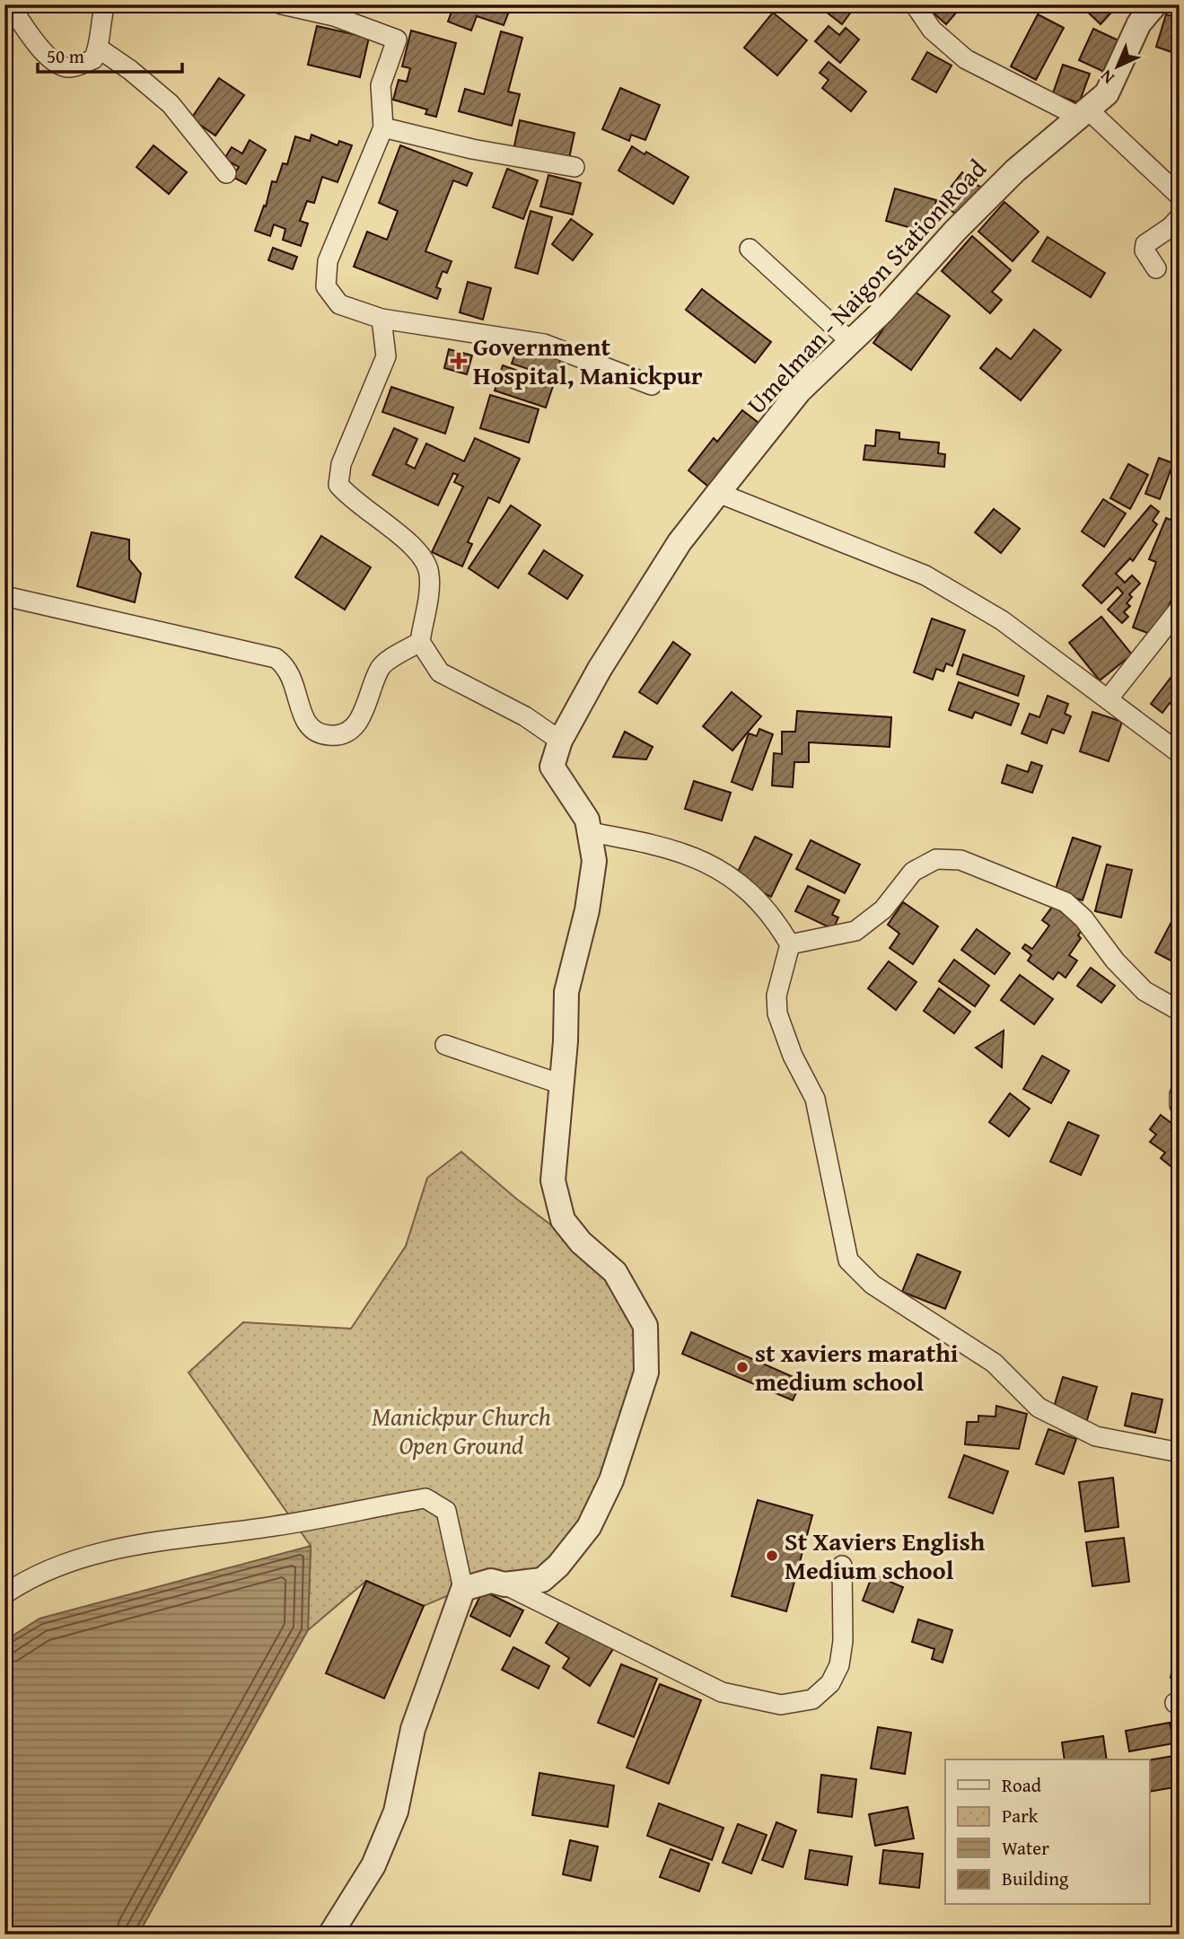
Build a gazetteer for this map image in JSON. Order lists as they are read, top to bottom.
{
  "streets": {
    "street": ["Umelman - Naigon Station Road"]
  },
  "parks": ["Manickpur Church Open Ground"],
  "places": {
    "health": ["Government Hospital, Manickpur"],
    "other": ["st xaviers marathi medium school", "St Xaviers English Medium school"]
  },
  "legend": [
    "Road",
    "Park",
    "Water",
    "Building"
  ],
  "scale_bar": "50 m",
  "north": "bottom left"
}
